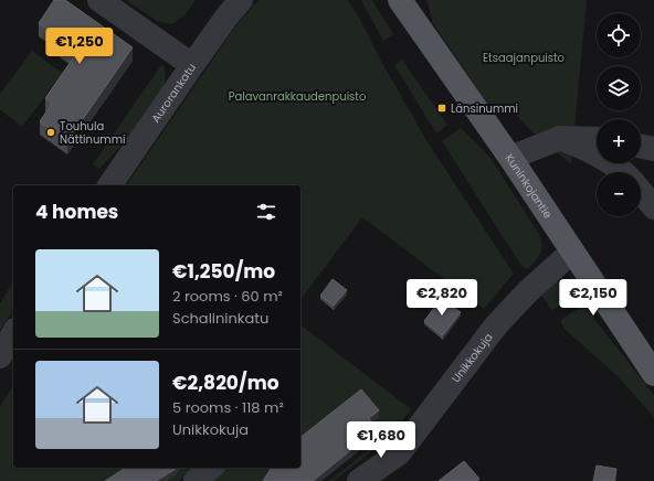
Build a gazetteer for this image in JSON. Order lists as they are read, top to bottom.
{
  "streets": {
    "main road": ["Kuninkojantie"],
    "street": ["Aurorankatu", "Unikkokuja"]
  },
  "crossings": [
    ["Kuninkojantie", "Unikkokuja"]
  ],
  "parks": ["Etsaajanpuisto", "Palavanrakkaudenpuisto"],
  "places": {
    "transit": ["Länsinummi"],
    "other": ["Touhula Nättinummi"]
  },
  "page": {
    "map_buttons": ["+", "−"],
    "price": [
      "€1,250",
      "€2,820",
      "€2,150",
      "€1,680"
    ],
    "heading": "4 homes",
    "list": [
      {
        "name": "€1,250/mo",
        "note": "2 rooms · 60 m² · Schalininkatu"
      },
      {
        "name": "€2,820/mo",
        "note": "5 rooms · 118 m² · Unikkokuja"
      }
    ]
  }
}
